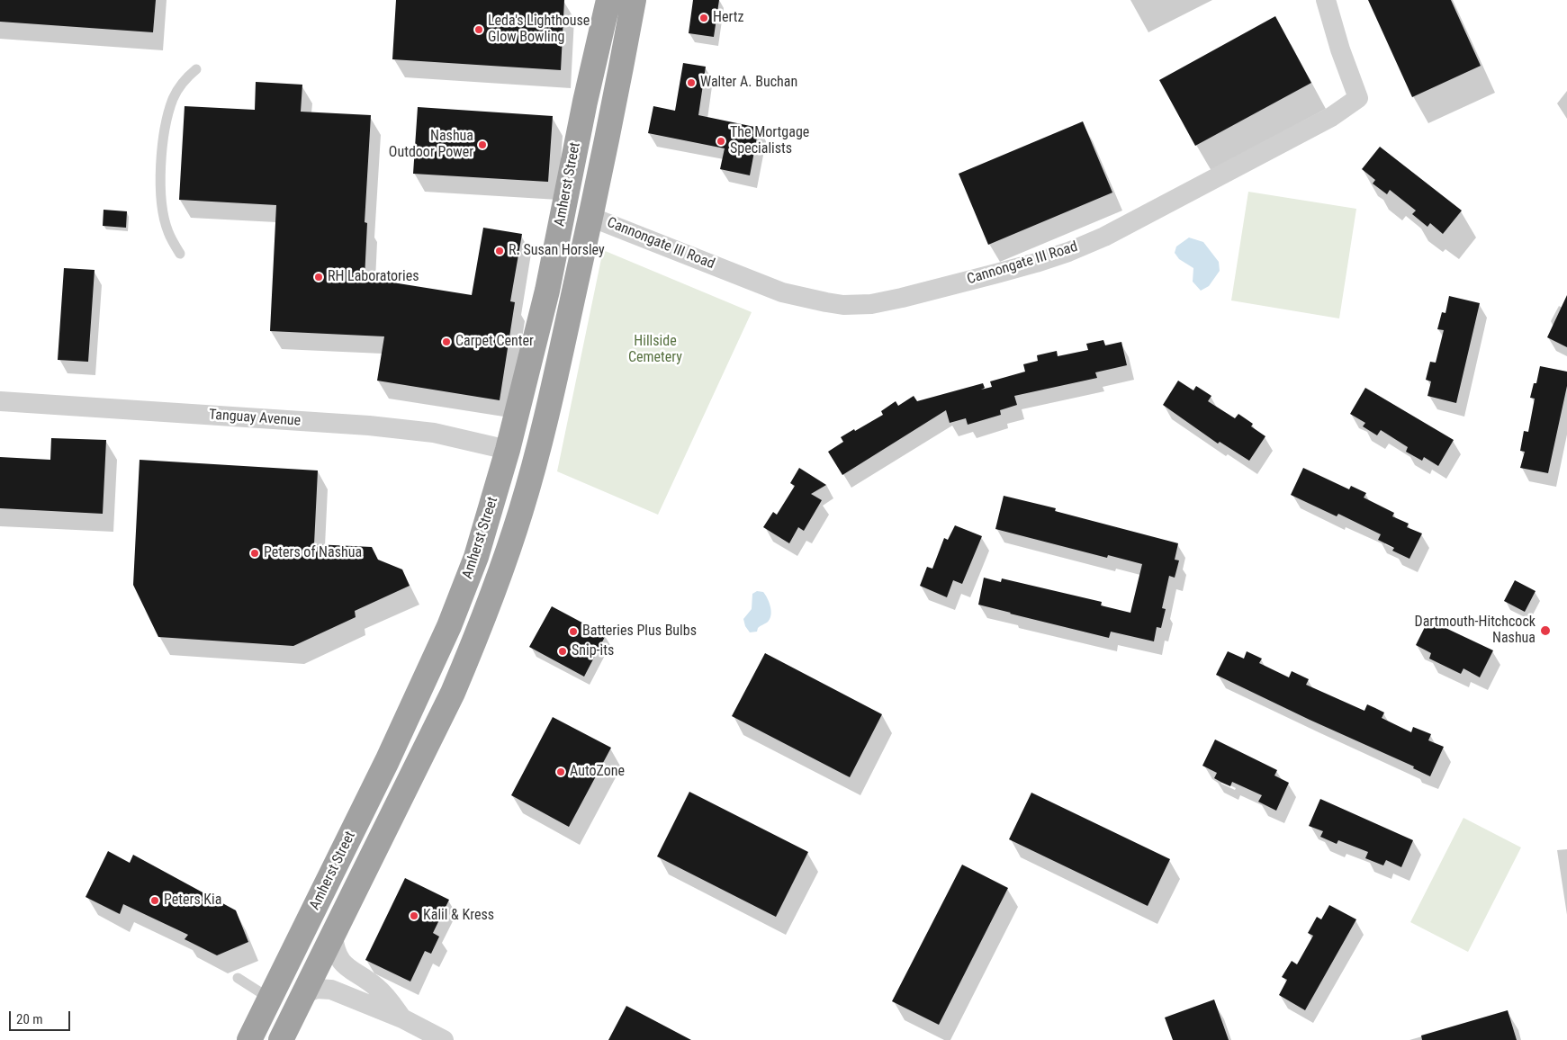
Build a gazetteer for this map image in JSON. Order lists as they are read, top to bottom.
{
  "streets": {
    "highway": ["Amherst Street"],
    "street": ["Cannongate III Road", "Tanguay Avenue"]
  },
  "crossings": [
    ["Amherst Street", "Cannongate III Road"],
    ["Amherst Street", "Tanguay Avenue"]
  ],
  "parks": ["Hillside Cemetery"],
  "places": [
    "Hertz",
    "Leda's Lighthouse Glow Bowling",
    "Walter A. Buchan",
    "The Mortgage Specialists",
    "Nashua Outdoor Power",
    "R. Susan Horsley",
    "RH Laboratories",
    "Carpet Center",
    "Peters of Nashua",
    "Dartmouth-Hitchcock Nashua",
    "Batteries Plus Bulbs",
    "Snip-its",
    "AutoZone",
    "Peters Kia",
    "Kalil & Kress"
  ],
  "scale_bar": "20 m"
}
